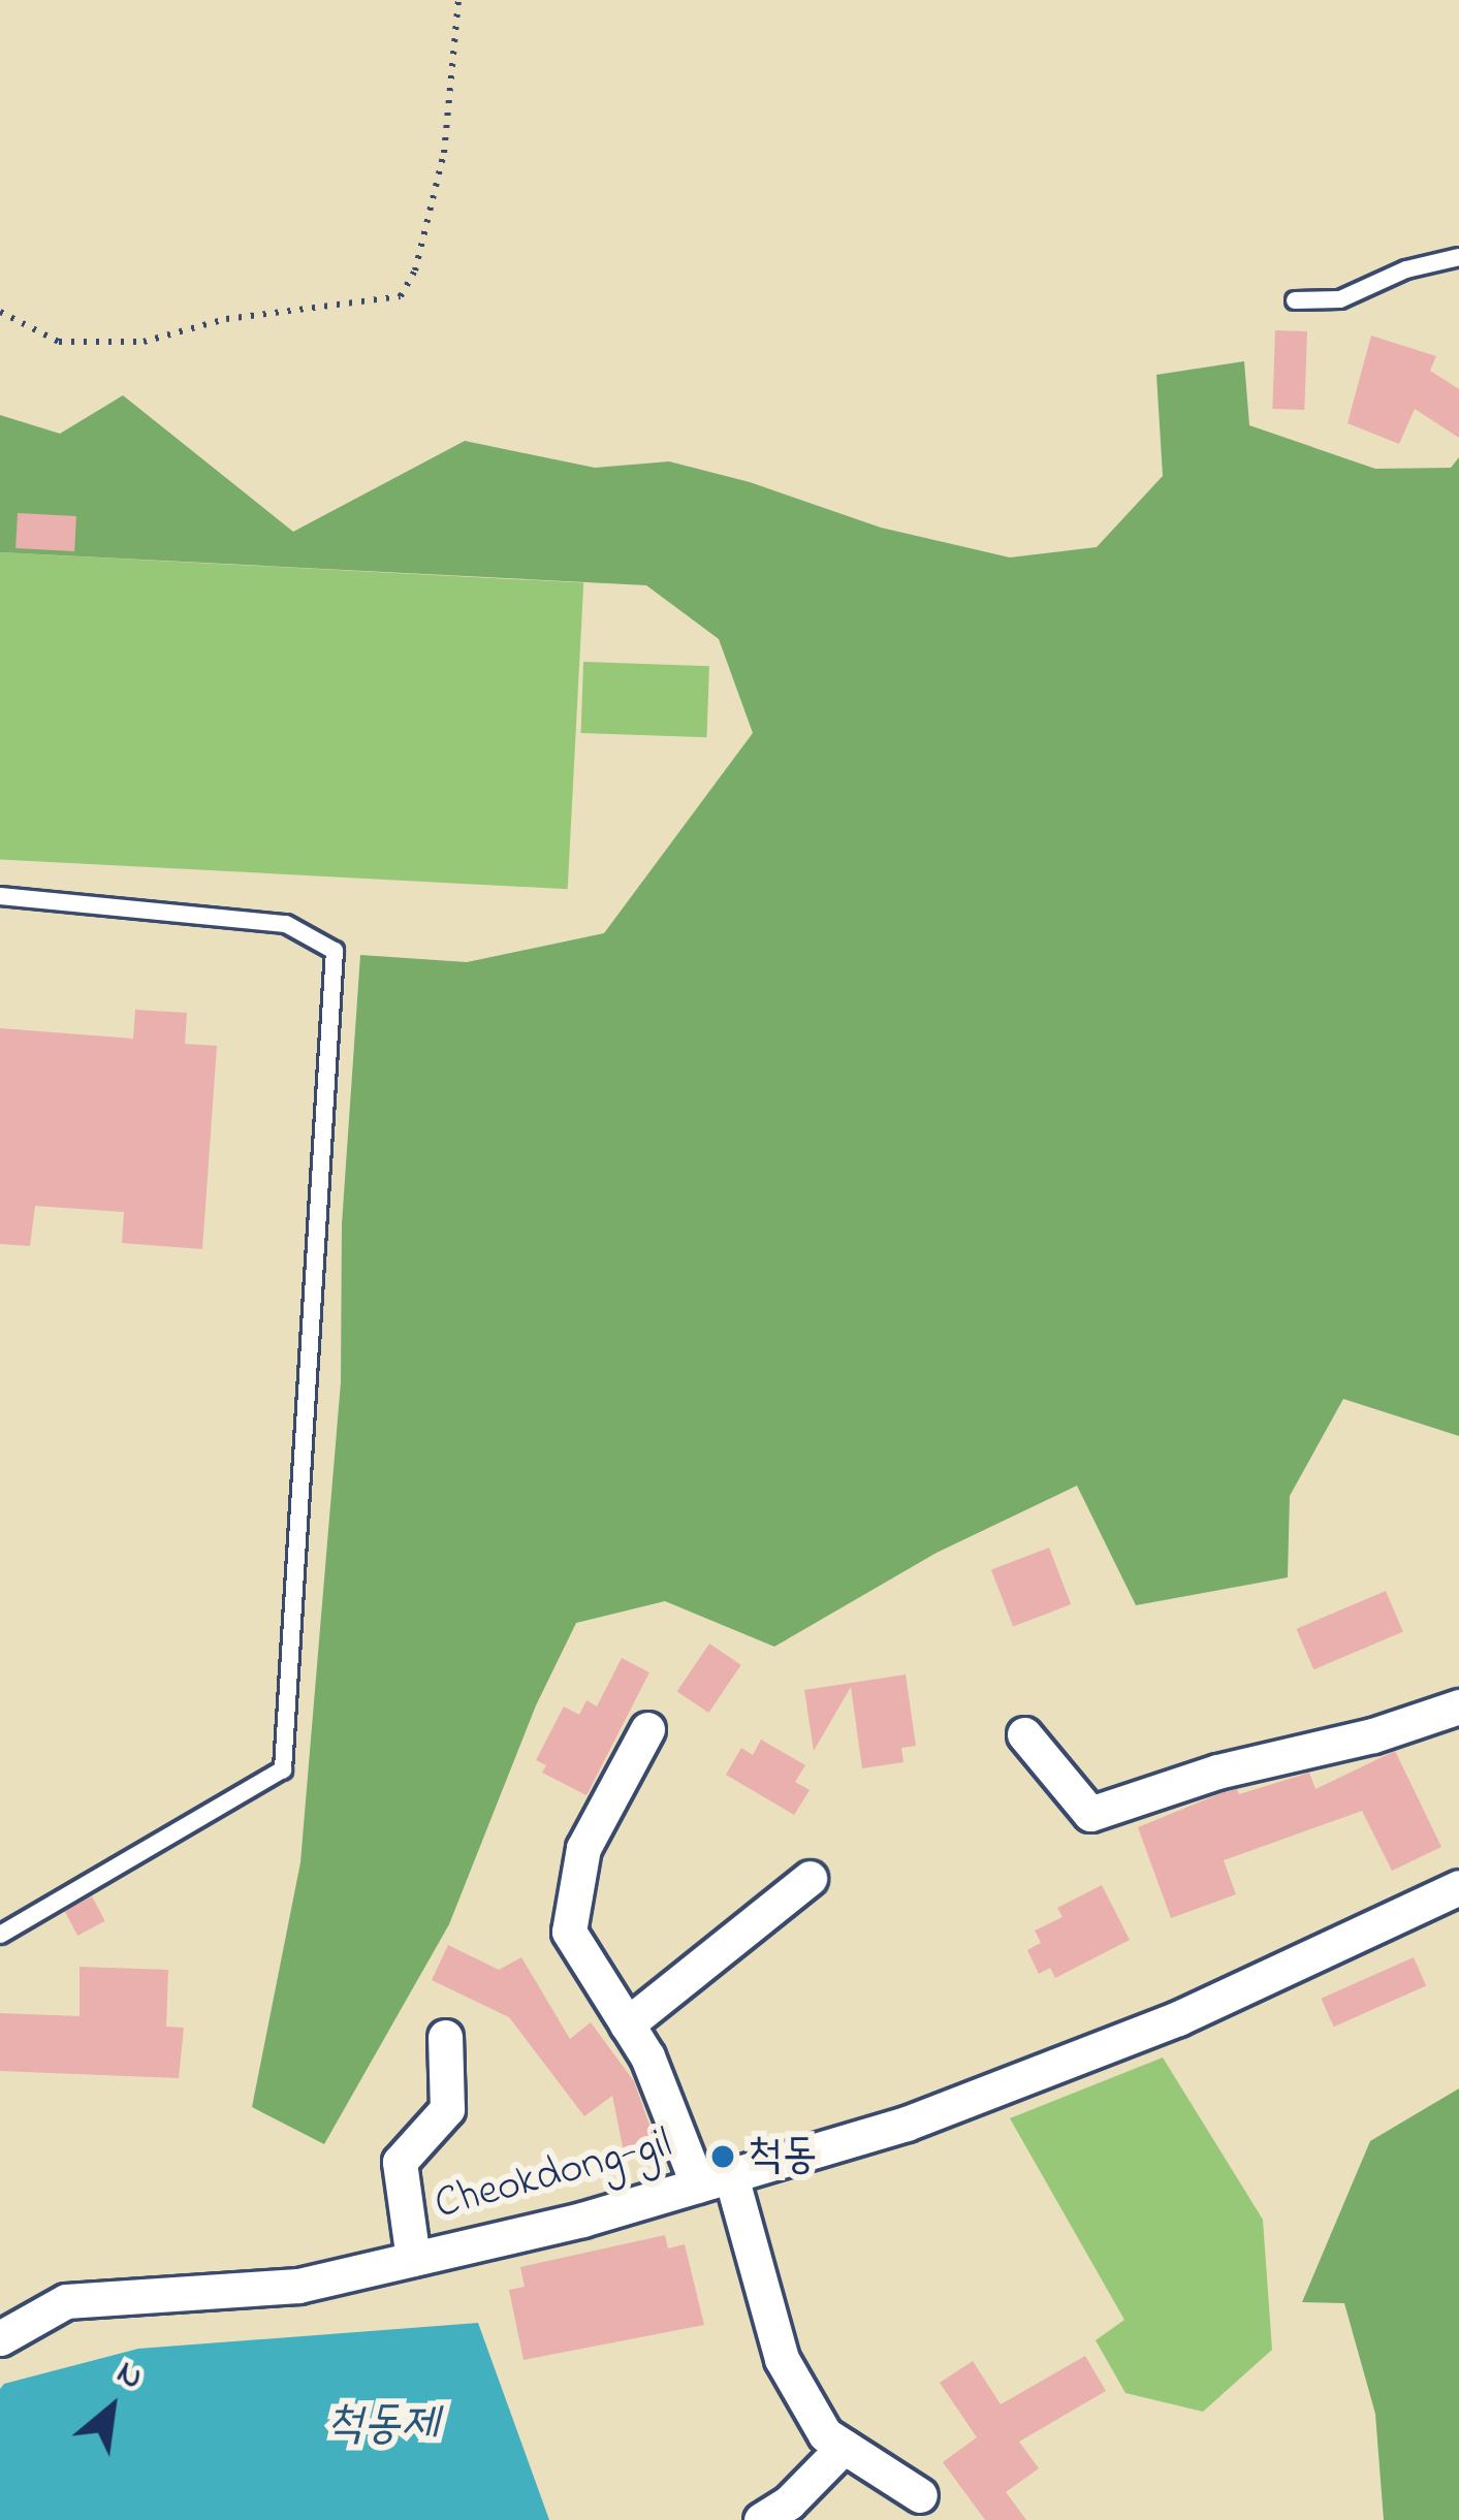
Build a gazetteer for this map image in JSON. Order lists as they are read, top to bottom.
{
  "streets": {
    "street": ["Cheokdong-gil"]
  },
  "water": ["척동제"],
  "places": ["척동"],
  "north": "top right"
}
